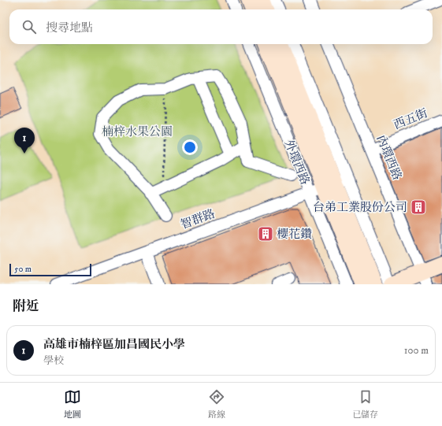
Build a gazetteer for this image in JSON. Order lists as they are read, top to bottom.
{
  "streets": {
    "street": [
      "西五街",
      "內環西路",
      "外環西路",
      "智群路"
    ]
  },
  "crossings": [
    ["西五街", "內環西路"],
    ["外環西路", "智群路"]
  ],
  "parks": ["楠梓水果公園"],
  "places": {
    "building": ["台弟工業股份公司", "櫻花鑽"]
  },
  "scale_bar": "50 m",
  "page": {
    "search": "搜尋地點",
    "pins": "1",
    "scale": "50 m",
    "heading": "附近",
    "list": [
      {
        "mark": "1",
        "name": "高雄市楠梓區加昌國民小學",
        "note": "學校",
        "value": "100 m"
      }
    ],
    "nav": ["地圖", "路線", "已儲存"]
  }
}
